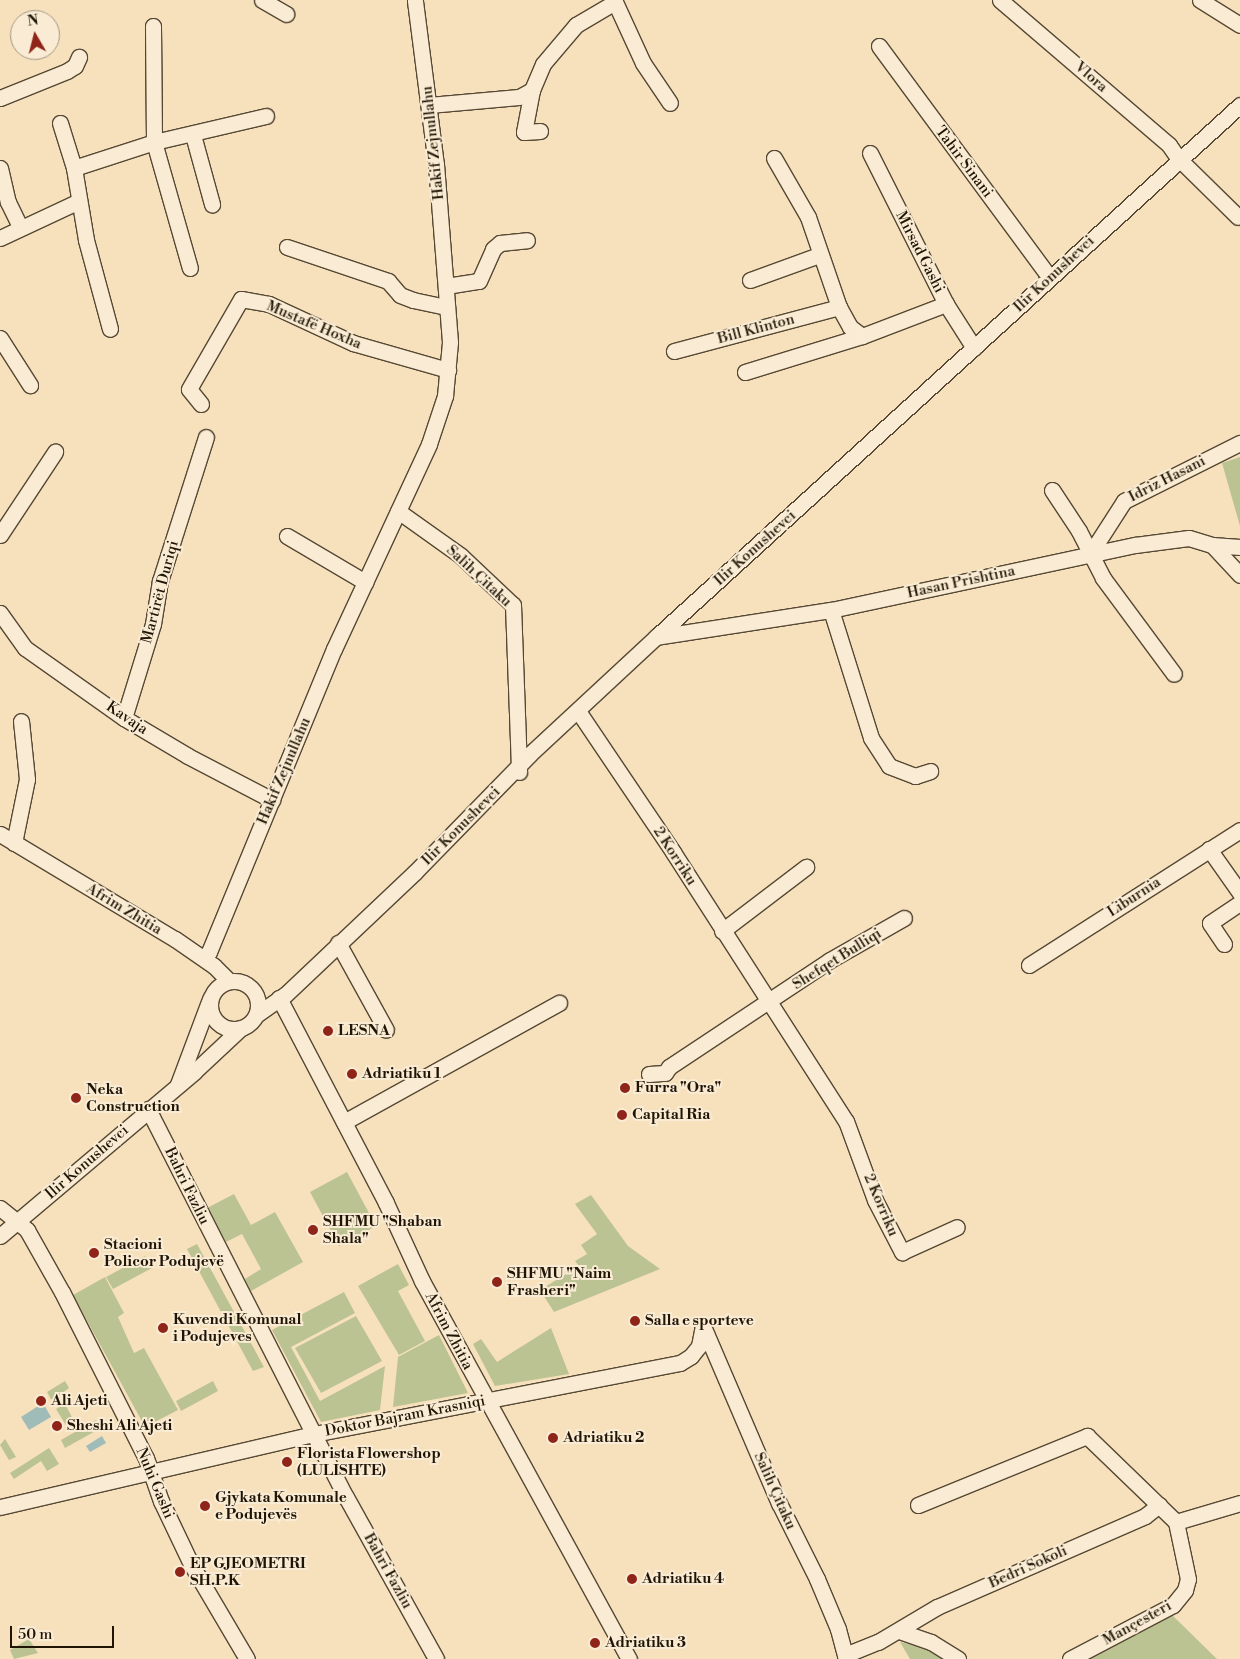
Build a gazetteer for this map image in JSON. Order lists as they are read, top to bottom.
{
  "streets": {
    "street": [
      "Vlora",
      "Hakif Zejnullahu",
      "Tahir Sinani",
      "Mirsad Gashi",
      "Ilir Konushevci",
      "Mustafë Hoxha",
      "Bill Klinton",
      "Idriz Hasani",
      "Salih Çitaku",
      "Hasan Prishtina",
      "Martirët Duriqi",
      "Kavaja",
      "2 Korriku",
      "Liburnia",
      "Afrim Zhitia",
      "Shefqet Bulliqi",
      "Bahri Fazliu",
      "Doktor Bajram Krasniqi",
      "Nuhi Gashi",
      "Bedri Sokoli",
      "Mançesteri"
    ]
  },
  "crossings": [
    ["Vlora", "Ilir Konushevci"],
    ["Hakif Zejnullahu", "Mustafë Hoxha"],
    ["Hakif Zejnullahu", "Salih Çitaku"],
    ["Hakif Zejnullahu", "Kavaja"],
    ["Hakif Zejnullahu", "Afrim Zhitia"],
    ["Tahir Sinani", "Ilir Konushevci"],
    ["Mirsad Gashi", "Ilir Konushevci"],
    ["Ilir Konushevci", "Salih Çitaku"],
    ["Ilir Konushevci", "Hasan Prishtina"],
    ["Ilir Konushevci", "2 Korriku"],
    ["Ilir Konushevci", "Afrim Zhitia"],
    ["Ilir Konushevci", "Bahri Fazliu"],
    ["Ilir Konushevci", "Nuhi Gashi"],
    ["Idriz Hasani", "Hasan Prishtina"],
    ["Salih Çitaku", "Doktor Bajram Krasniqi"],
    ["Salih Çitaku", "Bedri Sokoli"],
    ["Martirët Duriqi", "Kavaja"],
    ["2 Korriku", "Shefqet Bulliqi"],
    ["Afrim Zhitia", "Doktor Bajram Krasniqi"],
    ["Bahri Fazliu", "Doktor Bajram Krasniqi"],
    ["Doktor Bajram Krasniqi", "Nuhi Gashi"]
  ],
  "places": [
    "LESNA",
    "Adriatiku 1",
    "Furra \"Ora\"",
    "Neka Construction",
    "Capital Ria",
    "SHFMU \"Shaban Shala\"",
    "Stacioni Policor Podujevë",
    "SHFMU \"Naim Frasheri\"",
    "Salla e sporteve",
    "Kuvendi Komunal i Podujeves",
    "Ali Ajeti",
    "Sheshi Ali Ajeti",
    "Adriatiku 2",
    "Florista Flowershop (LULISHTE)",
    "Gjykata Komunale e Podujevës",
    "EP GJEOMETRI SH.P.K",
    "Adriatiku 4",
    "Adriatiku 3"
  ],
  "scale_bar": "50 m",
  "north": "top"
}
